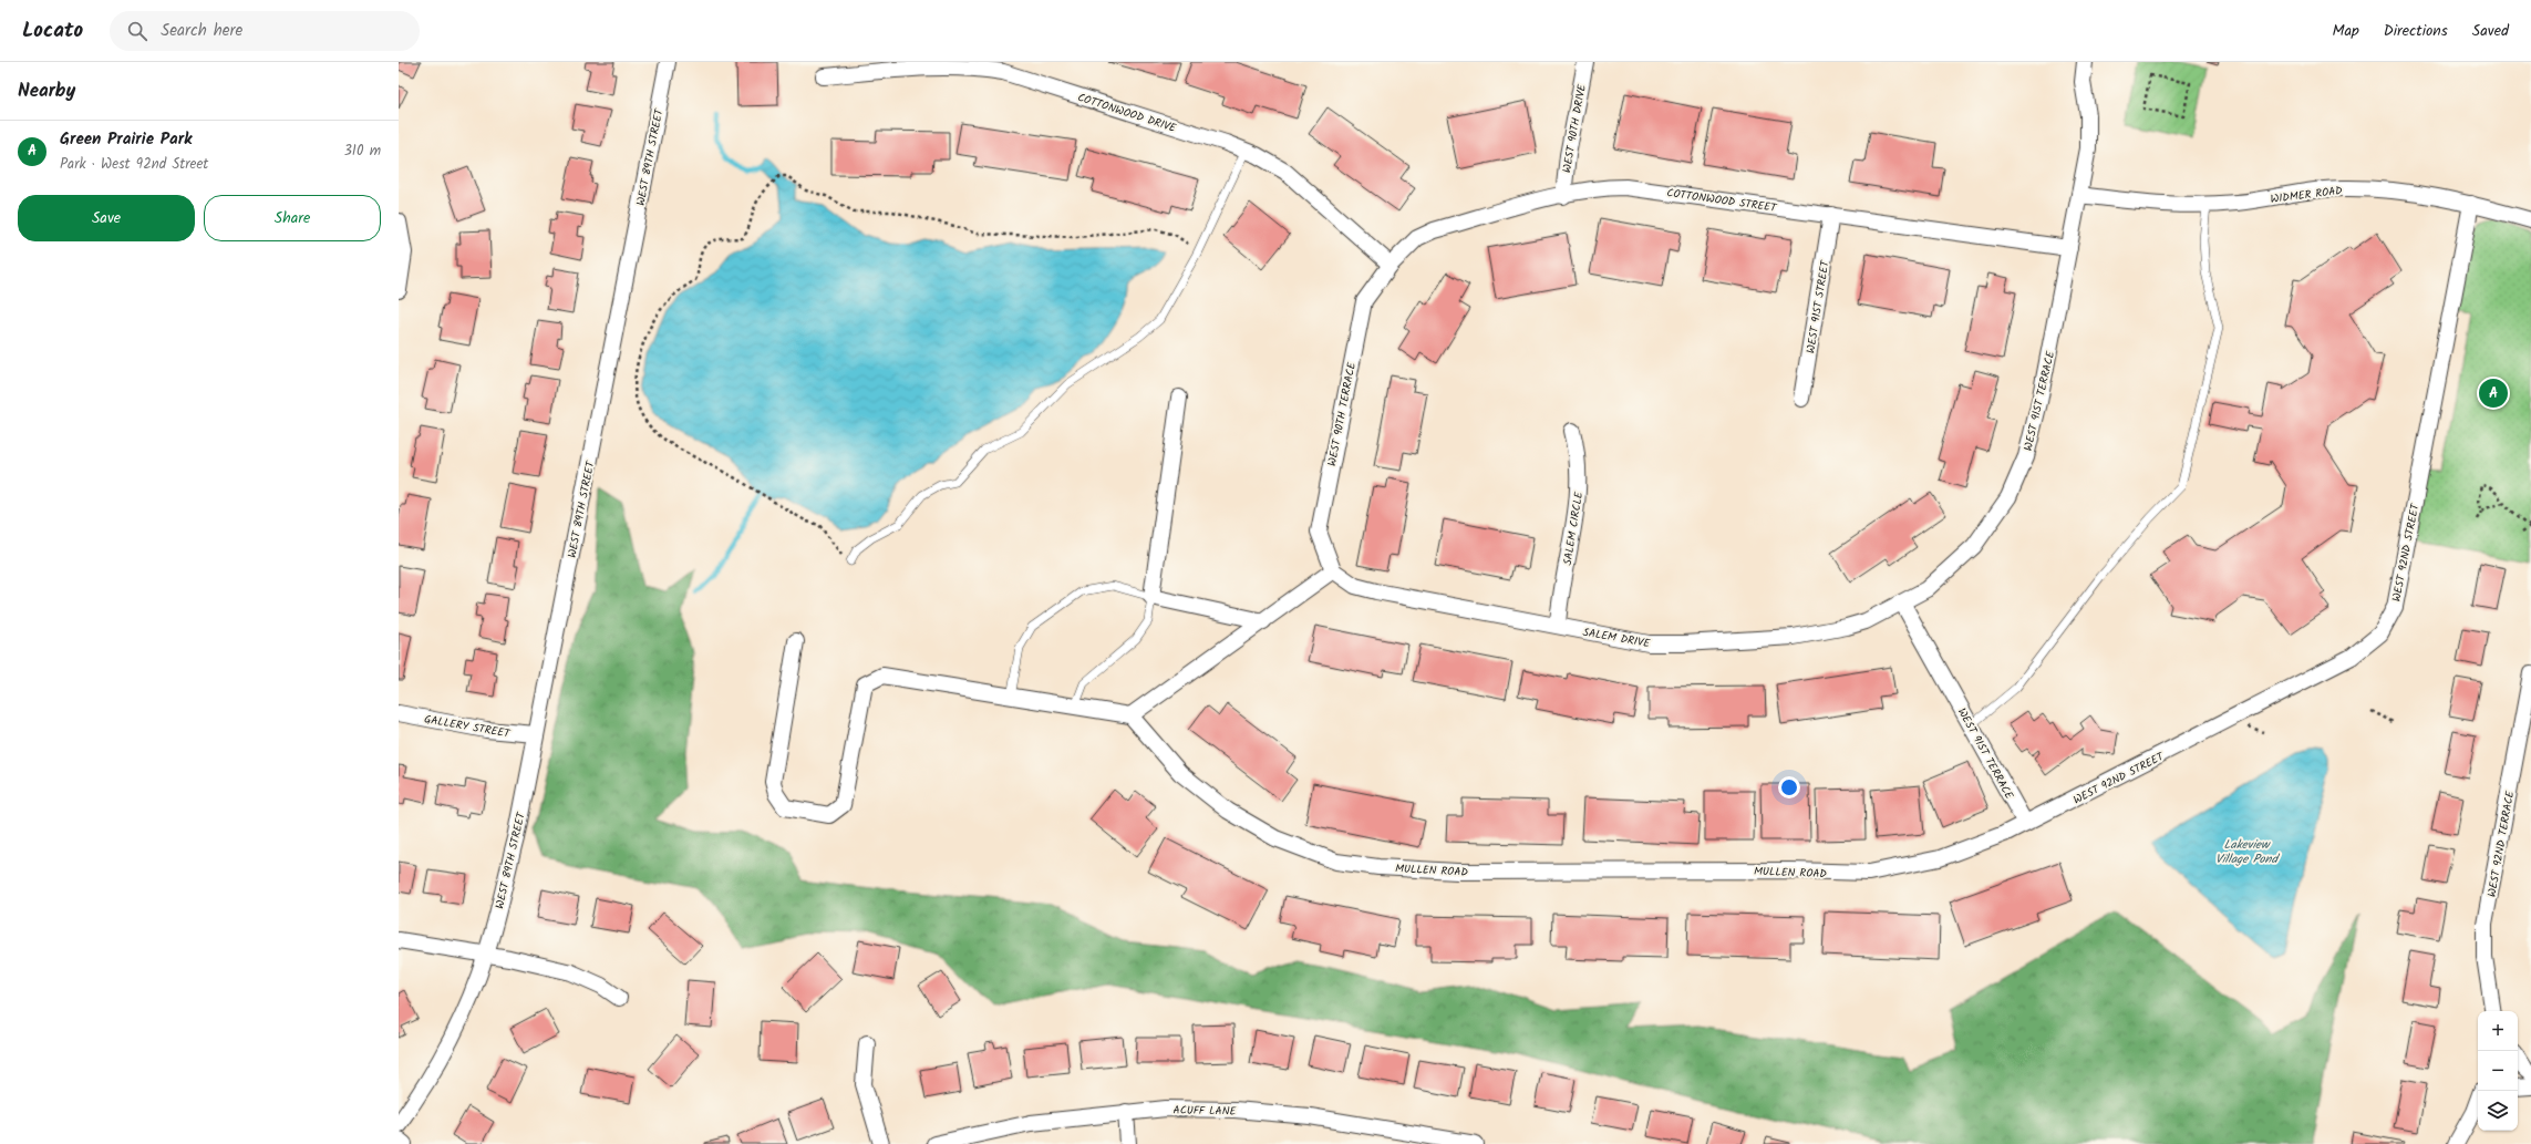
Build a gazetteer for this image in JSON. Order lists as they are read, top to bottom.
{
  "streets": {
    "street": [
      "COTTONWOOD DRIVE",
      "WEST 90TH DRIVE",
      "WEST 89TH STREET",
      "WIDMER ROAD",
      "COTTONWOOD STREET",
      "WEST 91ST STREET",
      "WEST 91ST TERRACE",
      "WEST 90TH TERRACE",
      "SALEM CIRCLE",
      "WEST 92ND STREET",
      "SALEM DRIVE",
      "GALLERY STREET",
      "WEST 92ND TERRACE",
      "MULLEN ROAD",
      "ACUFF LANE"
    ]
  },
  "crossings": [
    ["COTTONWOOD DRIVE", "COTTONWOOD STREET"],
    ["COTTONWOOD DRIVE", "WEST 90TH TERRACE"],
    ["WEST 90TH DRIVE", "COTTONWOOD STREET"],
    ["WEST 89TH STREET", "GALLERY STREET"],
    ["WIDMER ROAD", "WEST 91ST TERRACE"],
    ["WIDMER ROAD", "WEST 92ND STREET"],
    ["COTTONWOOD STREET", "WEST 91ST STREET"],
    ["COTTONWOOD STREET", "WEST 91ST TERRACE"],
    ["COTTONWOOD STREET", "WEST 90TH TERRACE"],
    ["WEST 91ST TERRACE", "WEST 92ND STREET"],
    ["WEST 91ST TERRACE", "SALEM DRIVE"],
    ["WEST 91ST TERRACE", "MULLEN ROAD"],
    ["WEST 90TH TERRACE", "SALEM DRIVE"],
    ["SALEM CIRCLE", "SALEM DRIVE"],
    ["WEST 92ND STREET", "MULLEN ROAD"]
  ],
  "water": ["Lakeview Village Pond"],
  "page": {
    "header": "Locato",
    "search": "Search here",
    "nav": ["Map", "Directions", "Saved"],
    "heading": "Nearby",
    "list": [
      {
        "mark": "A",
        "name": "Green Prairie Park",
        "note": "Park · West 92nd Street",
        "value": "310 m"
      }
    ],
    "buttons": ["Save", "Share"],
    "pins": "A",
    "map_buttons": ["+", "−"]
  }
}
